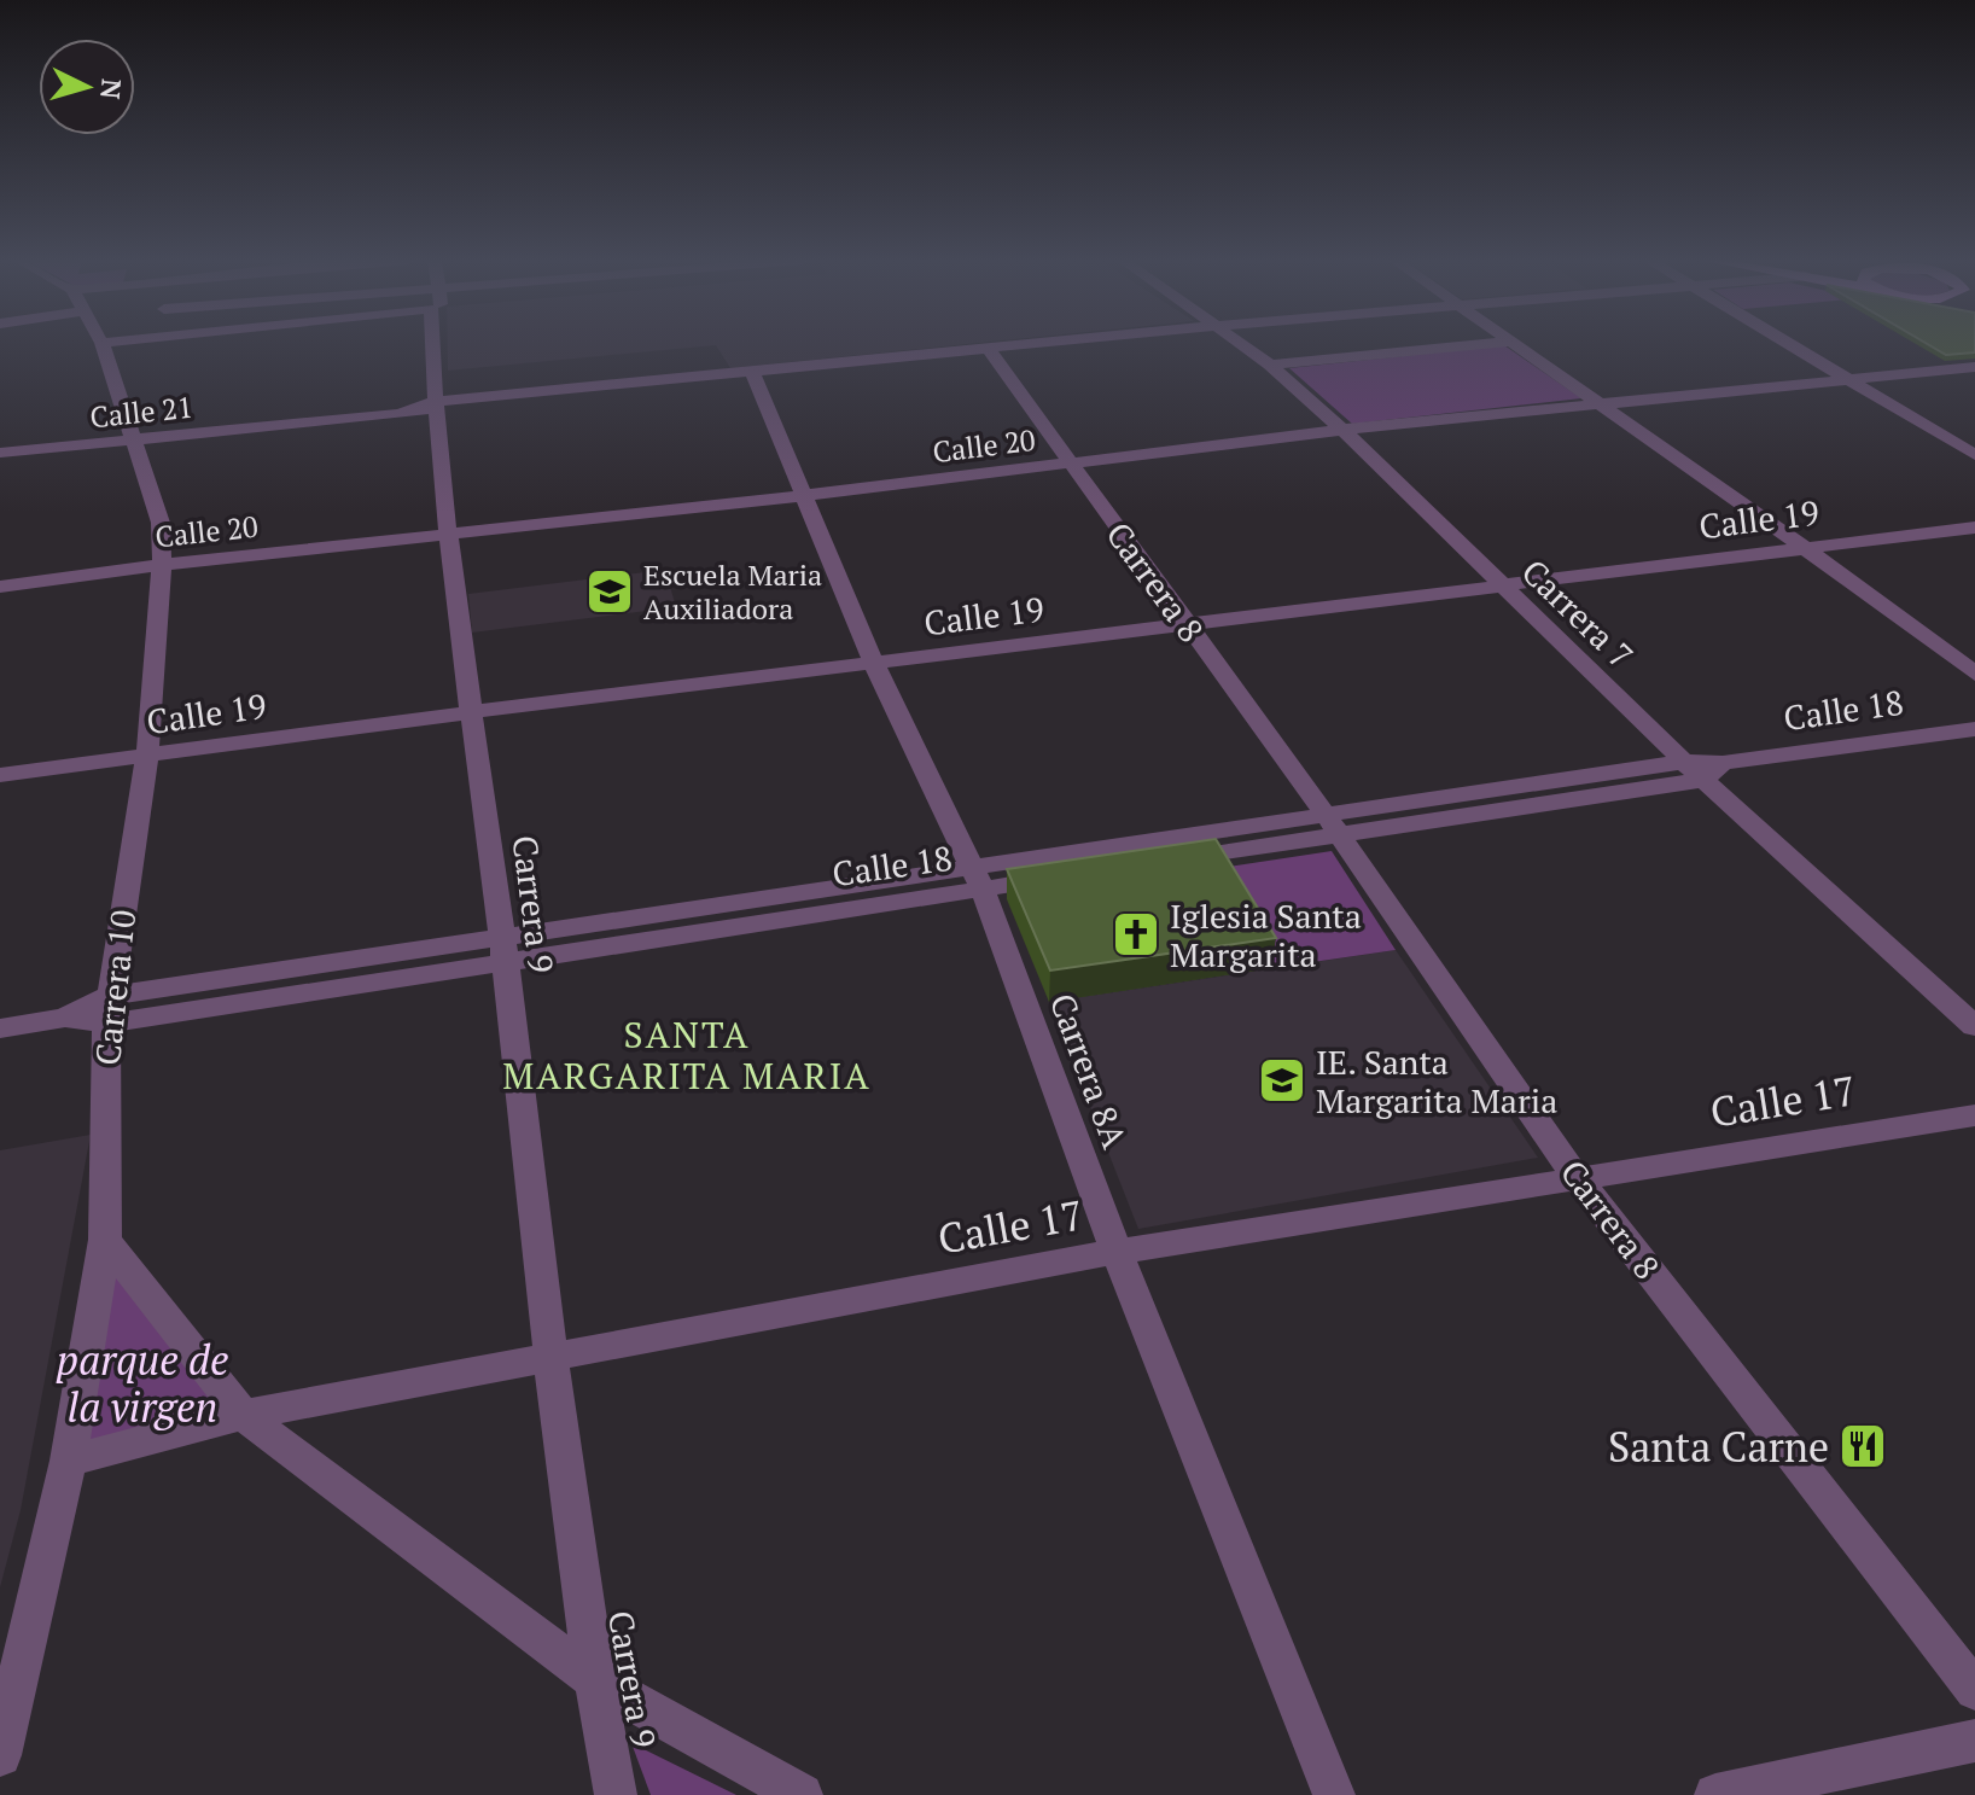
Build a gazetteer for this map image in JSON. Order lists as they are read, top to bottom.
{
  "streets": {
    "street": [
      "Calle 21",
      "Calle 20",
      "Calle 19",
      "Carrera 8",
      "Carrera 7",
      "Calle 18",
      "Carrera 9",
      "Carrera 10",
      "Carrera 8A",
      "Calle 17"
    ]
  },
  "crossings": [
    ["Calle 21", "Carrera 8"],
    ["Calle 21", "Carrera 9"],
    ["Calle 21", "Carrera 10"],
    ["Calle 21", "Carrera 8A"],
    ["Calle 20", "Carrera 8"],
    ["Calle 20", "Carrera 7"],
    ["Calle 20", "Carrera 9"],
    ["Calle 20", "Carrera 10"],
    ["Calle 20", "Carrera 8A"],
    ["Calle 19", "Carrera 8"],
    ["Calle 19", "Carrera 7"],
    ["Calle 19", "Carrera 9"],
    ["Calle 19", "Carrera 10"],
    ["Calle 19", "Carrera 8A"],
    ["Carrera 8", "Calle 18"],
    ["Carrera 8", "Calle 17"],
    ["Carrera 7", "Calle 18"],
    ["Calle 18", "Carrera 9"],
    ["Calle 18", "Carrera 10"],
    ["Calle 18", "Carrera 8A"],
    ["Carrera 9", "Calle 17"],
    ["Carrera 10", "Calle 17"],
    ["Carrera 8A", "Calle 17"]
  ],
  "districts": ["SANTA MARGARITA MARIA"],
  "parks": ["parque de la virgen"],
  "places": {
    "school or university": ["Escuela Maria Auxiliadora", "IE. Santa Margarita Maria"],
    "church": ["Iglesia Santa Margarita"],
    "restaurant": ["Santa Carne"]
  },
  "north": "right"
}
